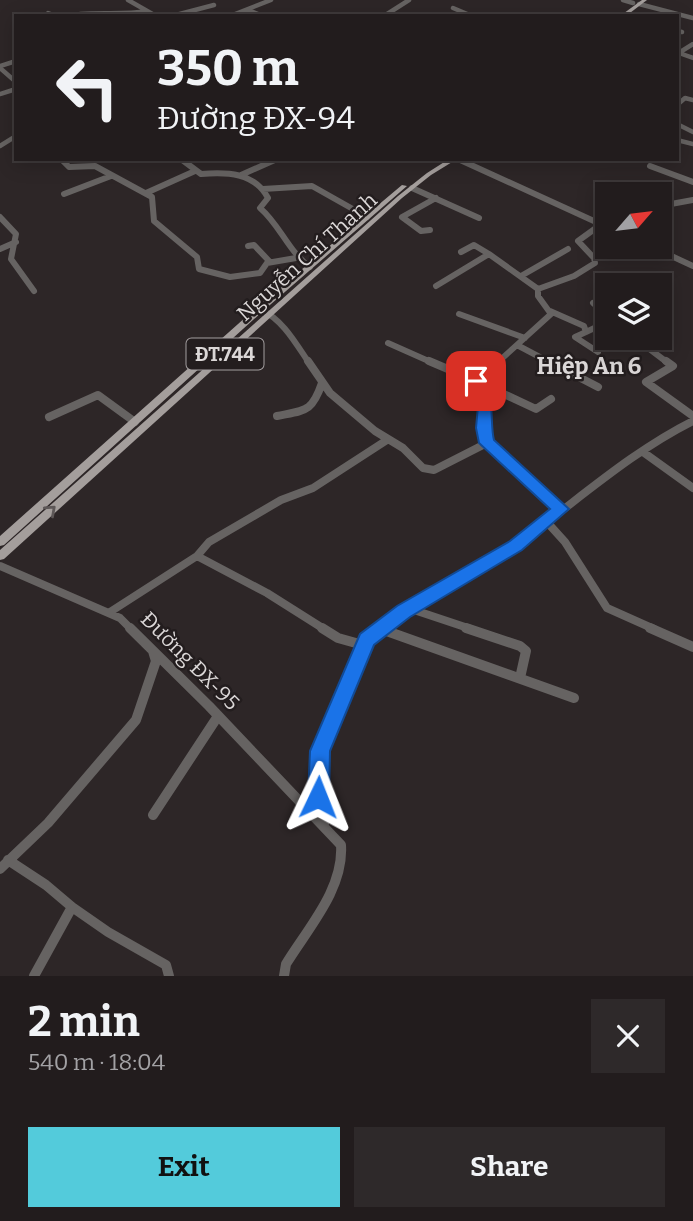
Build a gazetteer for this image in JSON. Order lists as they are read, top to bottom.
{
  "streets": {
    "main road": ["Nguyễn Chí Thanh", "ĐT.744"],
    "street": ["Đường ĐX-95"]
  },
  "districts": ["Hiệp An 6"],
  "north": "top right",
  "page": {
    "turn": ["350 m", "Đường ĐX-94"],
    "heading": ["2 min", "540 m · 18:04"],
    "buttons": ["Exit", "Share"]
  }
}
